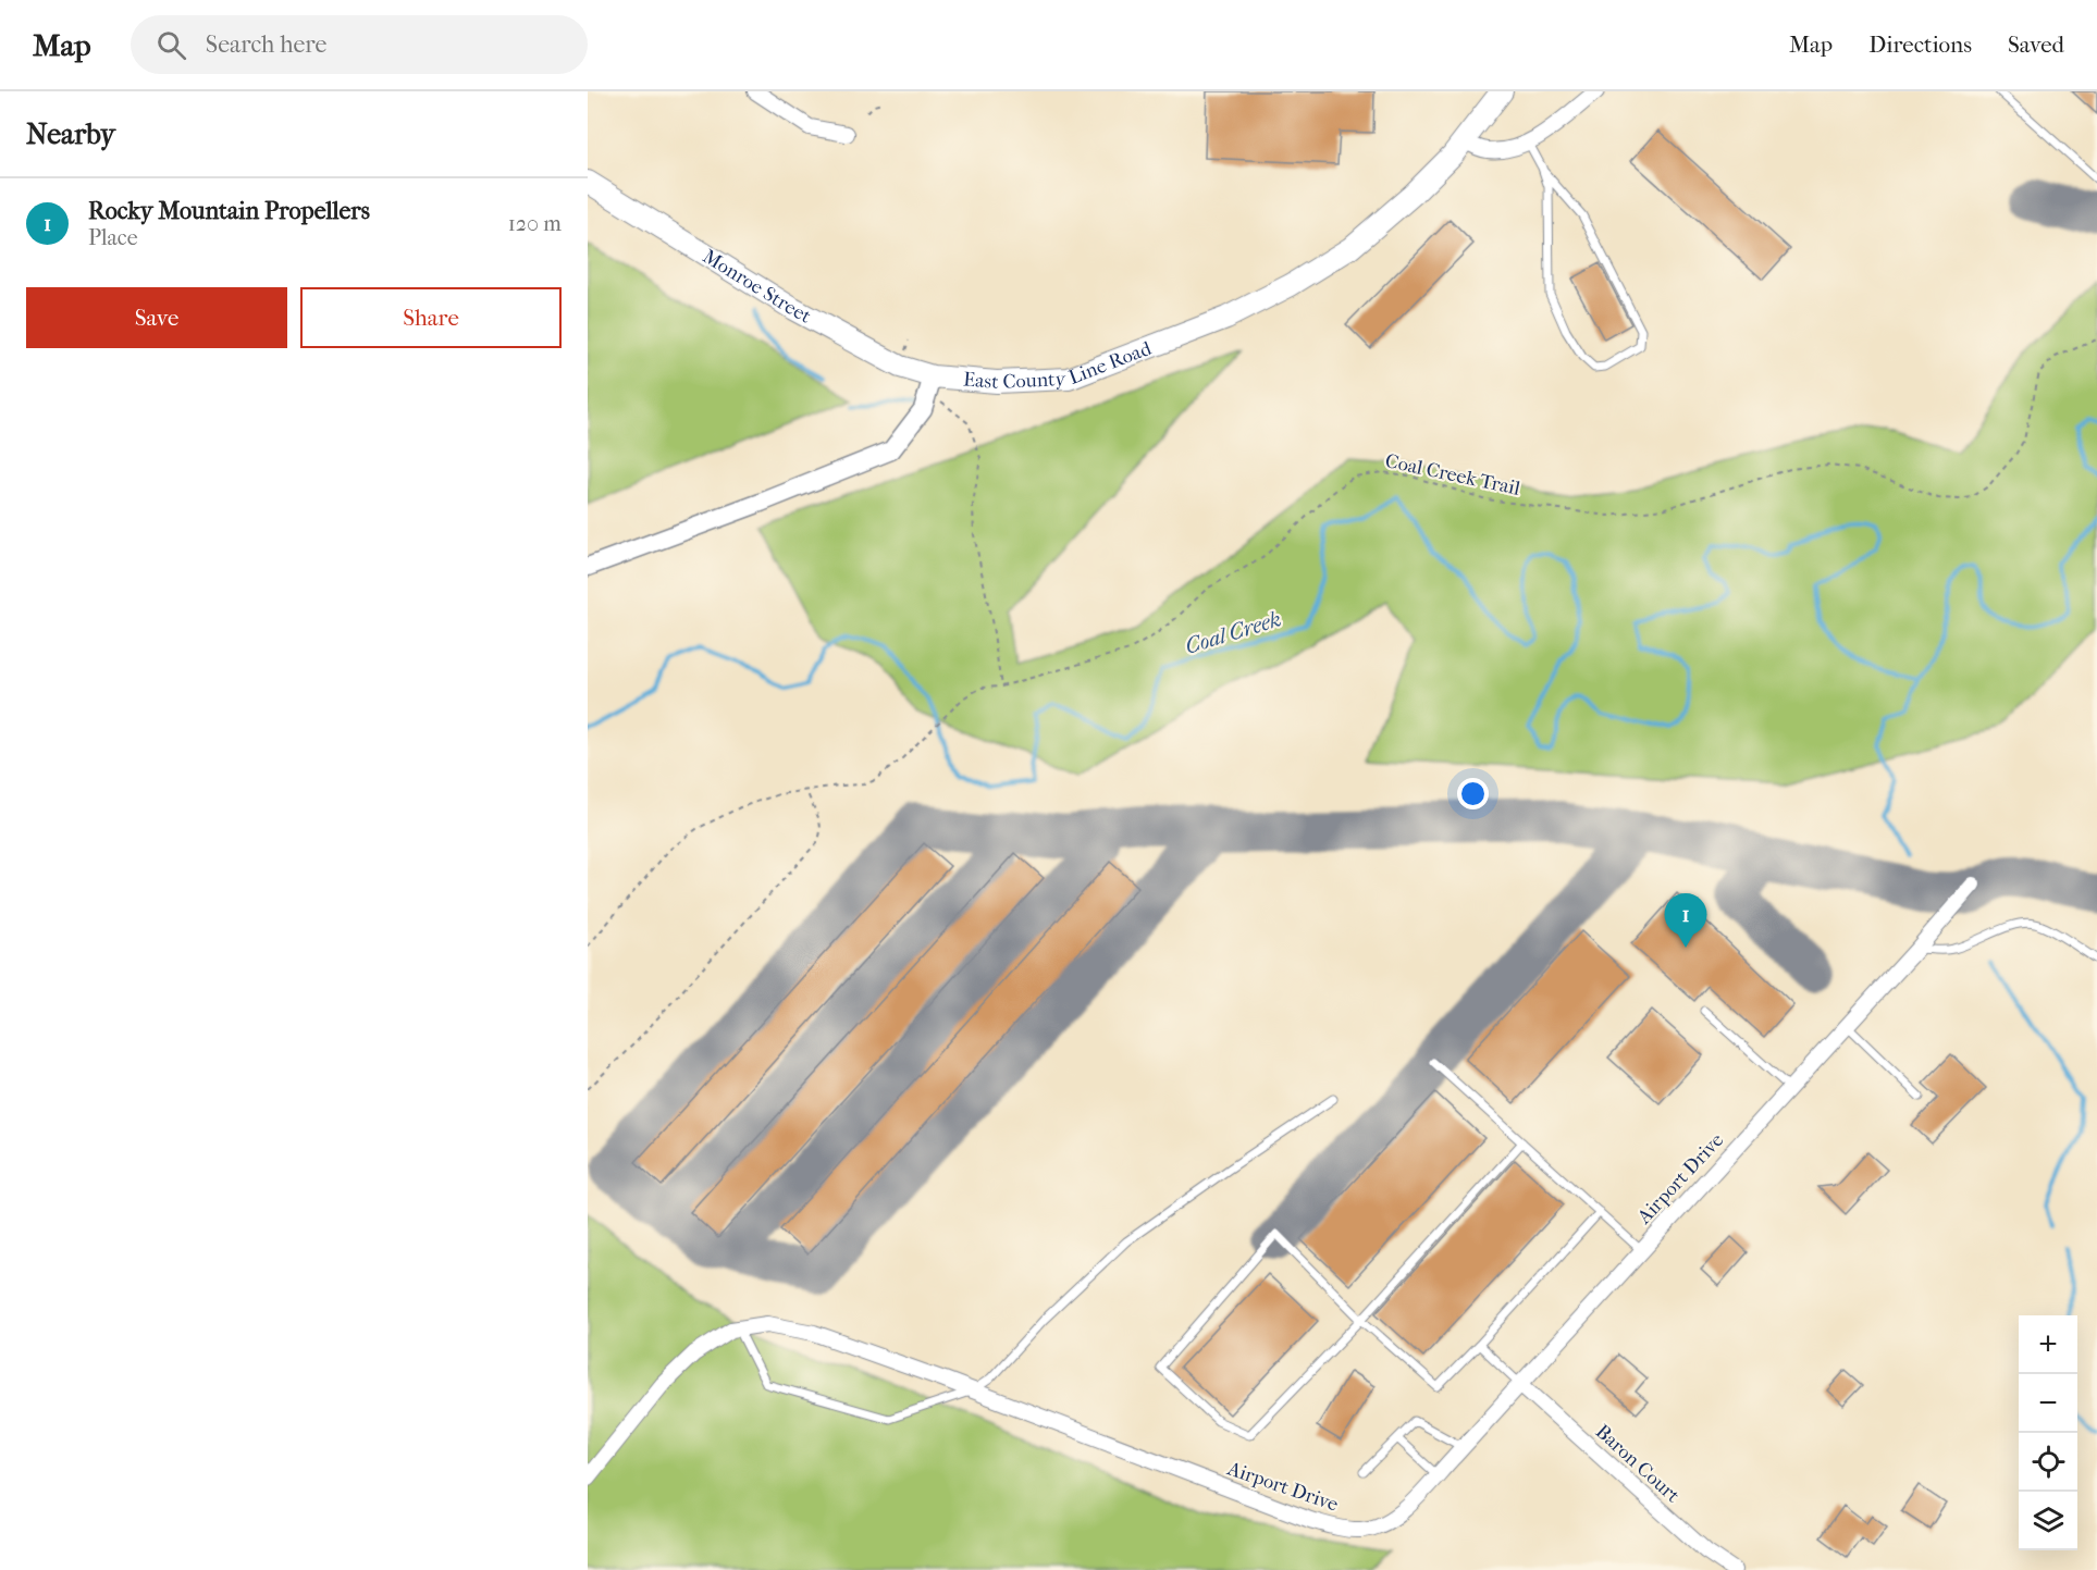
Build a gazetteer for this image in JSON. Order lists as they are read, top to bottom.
{
  "streets": {
    "main road": ["Monroe Street", "East County Line Road"],
    "street": ["Airport Drive", "Baron Court"],
    "path": ["Coal Creek Trail"]
  },
  "crossings": [
    ["Monroe Street", "East County Line Road"],
    ["Airport Drive", "Baron Court"]
  ],
  "water": ["Coal Creek"],
  "page": {
    "header": "Map",
    "search": "Search here",
    "nav": ["Map", "Directions", "Saved"],
    "heading": "Nearby",
    "list": [
      {
        "mark": "1",
        "name": "Rocky Mountain Propellers",
        "note": "Place",
        "value": "120 m"
      }
    ],
    "buttons": ["Save", "Share"],
    "pins": "1",
    "map_buttons": ["+", "−"]
  }
}
